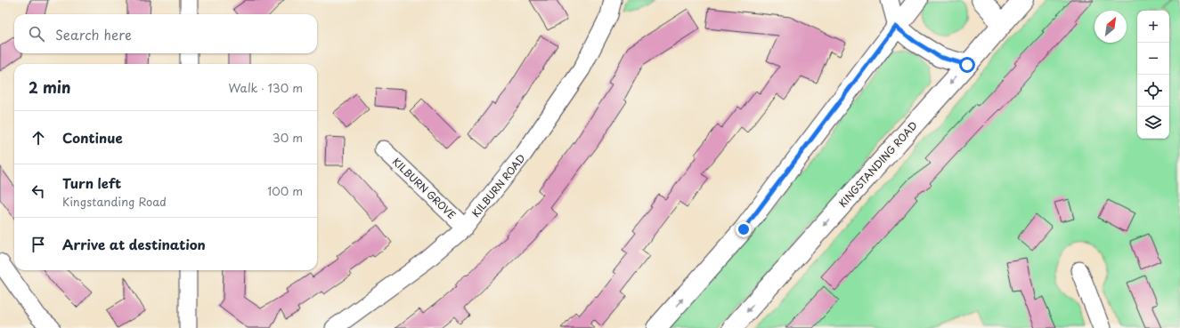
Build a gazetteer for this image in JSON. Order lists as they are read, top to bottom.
{
  "streets": {
    "main road": ["KINGSTANDING ROAD"],
    "street": ["KILBURN ROAD", "KILBURN GROVE"]
  },
  "crossings": [
    ["KILBURN ROAD", "KILBURN GROVE"]
  ],
  "north": "top right",
  "page": {
    "map_buttons": ["+", "−"],
    "search": "Search here",
    "heading": ["2 min", "Walk · 130 m"],
    "list": [
      ["Continue", "30 m"],
      ["Turn left", "Kingstanding Road", "100 m"],
      "Arrive at destination"
    ]
  }
}
